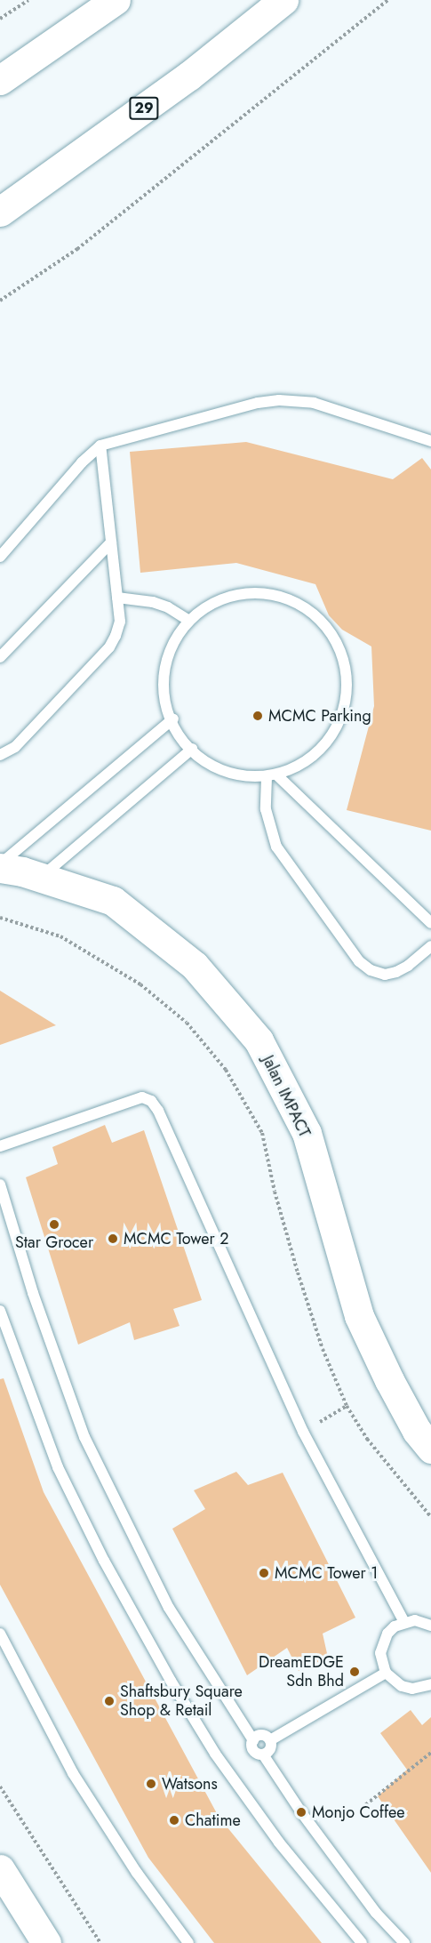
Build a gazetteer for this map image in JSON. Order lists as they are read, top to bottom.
{
  "streets": {
    "main road": ["29", "Jalan IMPACT"]
  },
  "places": [
    "MCMC Parking",
    "Star Grocer",
    "MCMC Tower 2",
    "MCMC Tower 1",
    "DreamEDGE Sdn Bhd",
    "Shaftsbury Square Shop & Retail",
    "Watsons",
    "Monjo Coffee",
    "Chatime"
  ]
}
